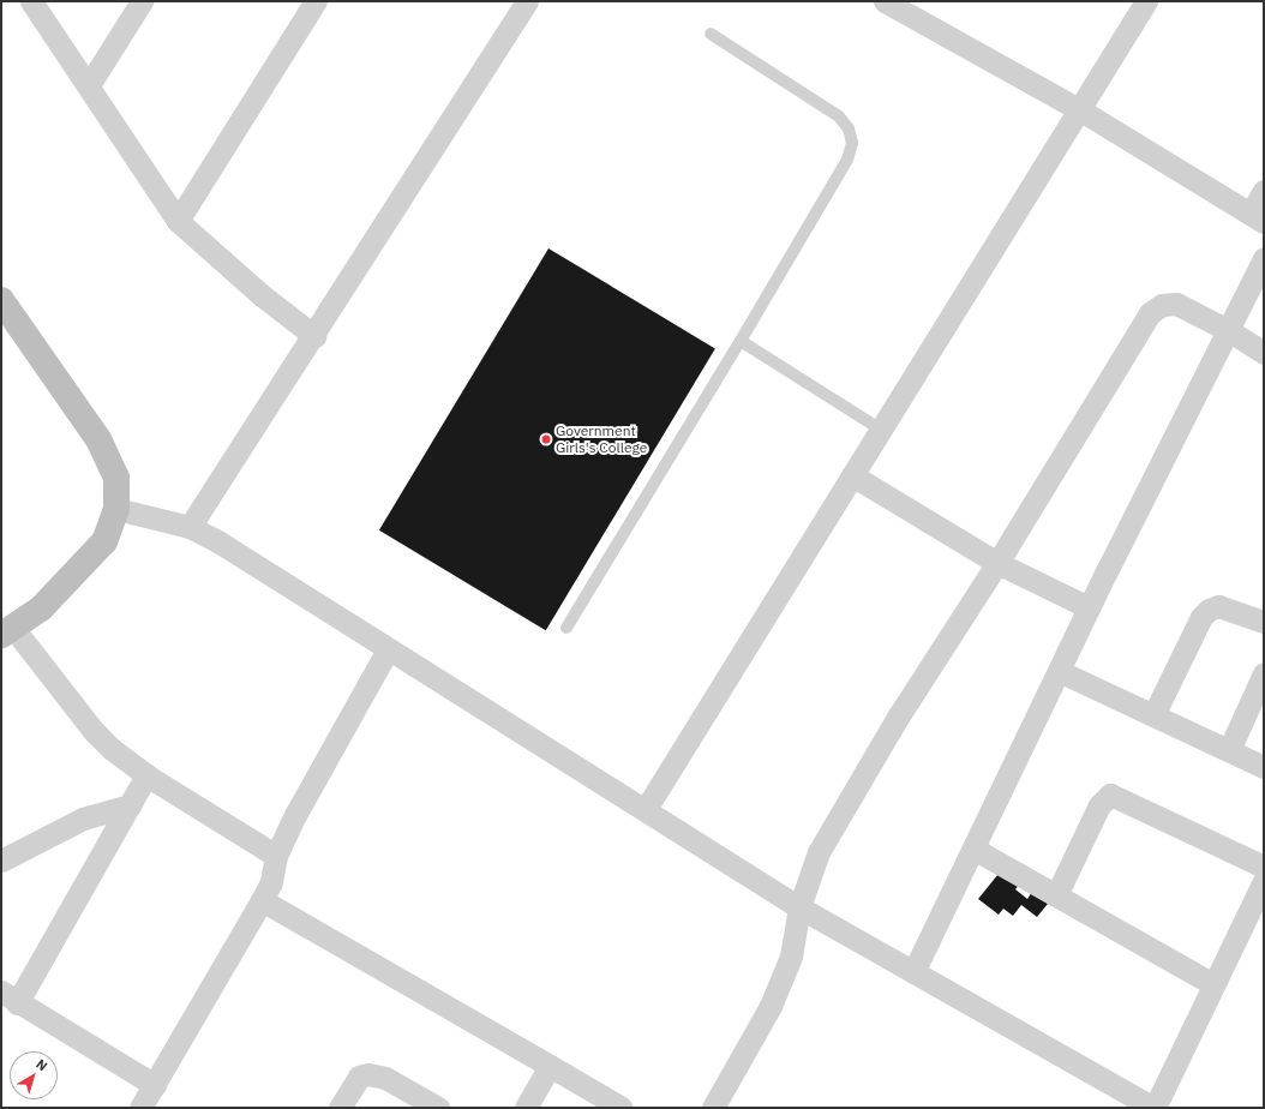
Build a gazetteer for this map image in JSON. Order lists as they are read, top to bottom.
{
  "places": ["Government Girls's College"],
  "north": "top right"
}
